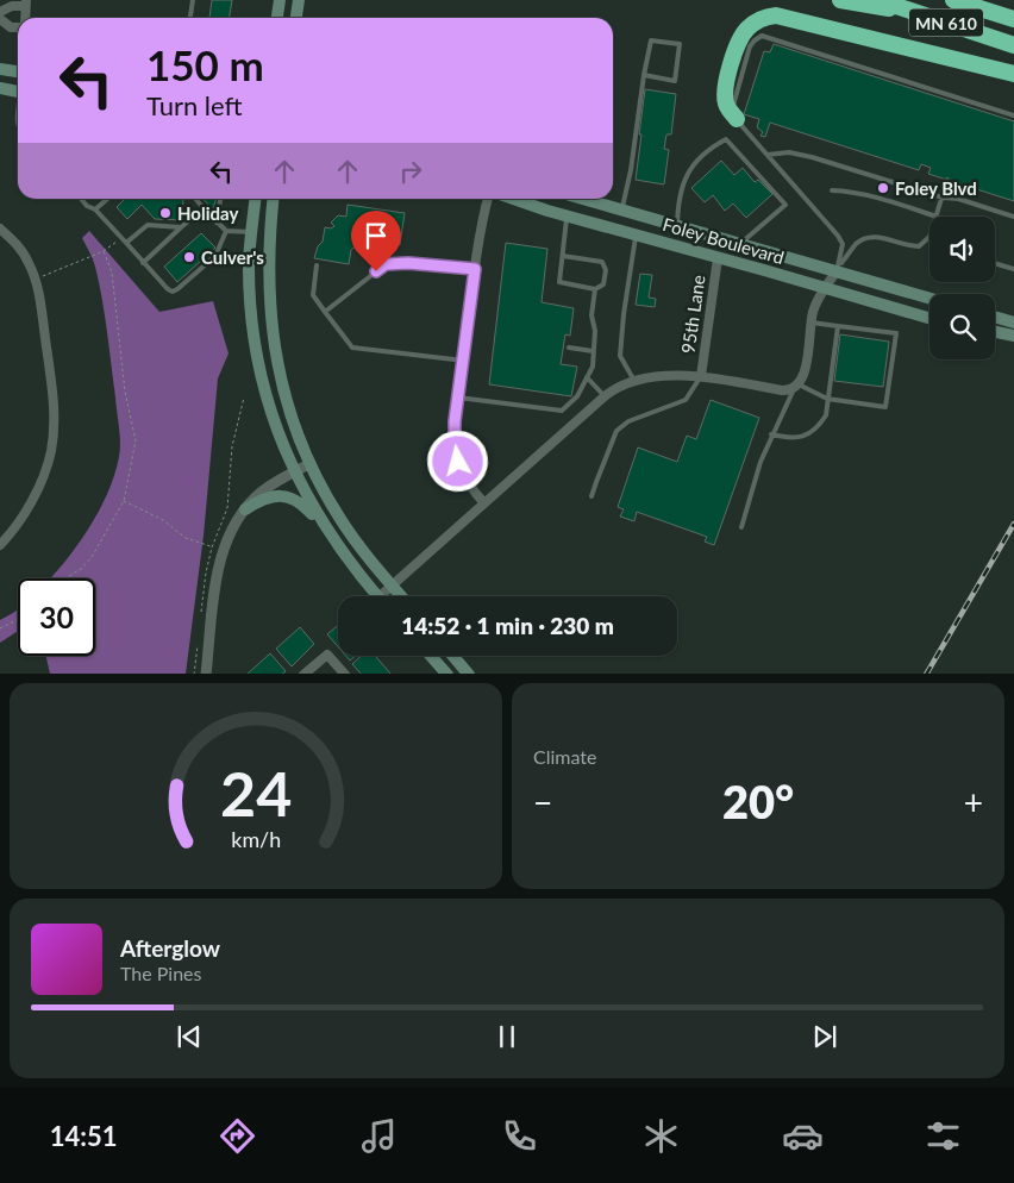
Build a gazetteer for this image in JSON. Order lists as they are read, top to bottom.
{
  "streets": {
    "highway": ["MN 610"],
    "main road": ["Foley Boulevard"],
    "street": ["95th Lane"]
  },
  "crossings": [
    ["Foley Boulevard", "95th Lane"]
  ],
  "places": ["Foley Blvd", "Holiday", "Culver's"],
  "page": {
    "turn": ["150 m", "Turn left"],
    "limit": "30",
    "trip": "14:52 · 1 min · 230 m",
    "tile": "Climate",
    "heat": ["−", "20°", "+"],
    "song": ["Afterglow", "The Pines"],
    "tabs": "14:51",
    "gauge": ["24", "km/h"]
  }
}
